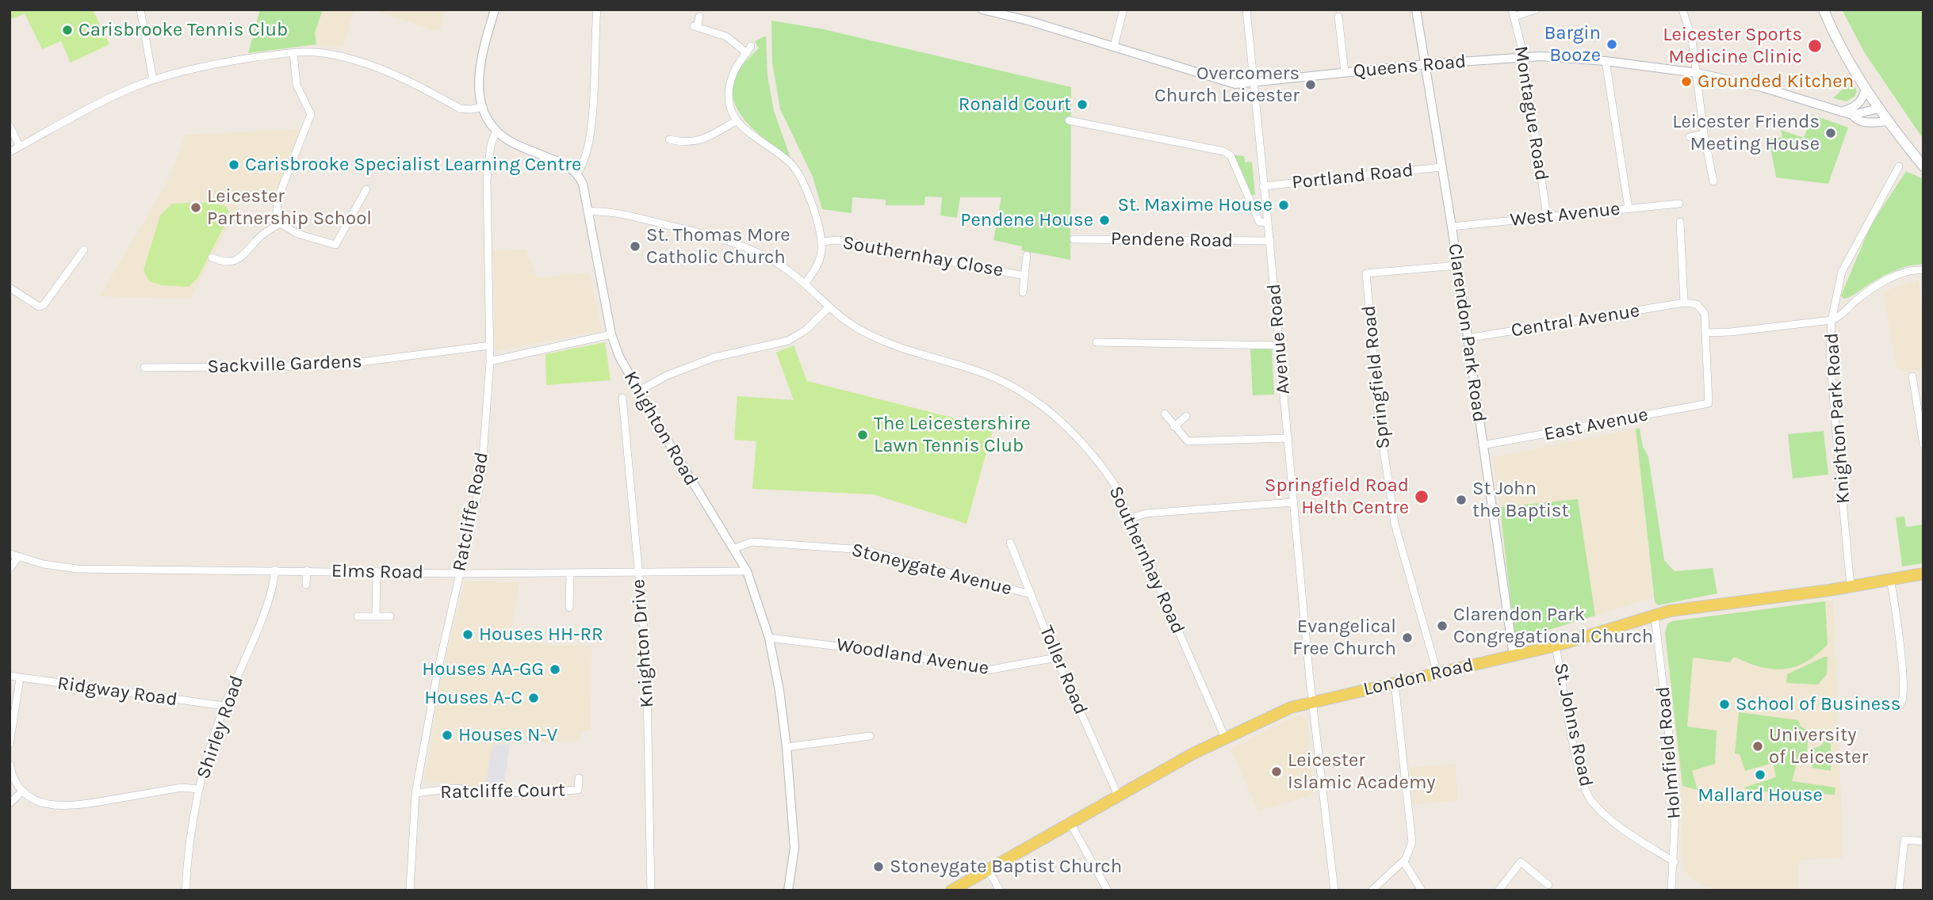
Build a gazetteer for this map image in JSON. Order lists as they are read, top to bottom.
{
  "streets": {
    "main road": ["London Road"],
    "street": [
      "Queens Road",
      "Montague Road",
      "Portland Road",
      "West Avenue",
      "Pendene Road",
      "Southernhay Close",
      "Central Avenue",
      "Clarendon Park Road",
      "Avenue Road",
      "Sackville Gardens",
      "Springfield Road",
      "Knighton Park Road",
      "East Avenue",
      "Knighton Road",
      "Ratcliffe Road",
      "Southernhay Road",
      "Stoneygate Avenue",
      "Elms Road",
      "Knighton Drive",
      "Woodland Avenue",
      "Toller Road",
      "Ridgway Road",
      "St. Johns Road",
      "Shirley Road",
      "Holmfield Road",
      "Ratcliffe Court"
    ]
  },
  "crossings": [
    ["Queens Road", "Montague Road"],
    ["Queens Road", "Clarendon Park Road"],
    ["Queens Road", "Avenue Road"],
    ["Montague Road", "West Avenue"],
    ["Portland Road", "Clarendon Park Road"],
    ["Portland Road", "Avenue Road"],
    ["West Avenue", "Clarendon Park Road"],
    ["Pendene Road", "Avenue Road"],
    ["Central Avenue", "Clarendon Park Road"],
    ["Clarendon Park Road", "Springfield Road"],
    ["Clarendon Park Road", "East Avenue"],
    ["Clarendon Park Road", "London Road"],
    ["Avenue Road", "London Road"],
    ["Sackville Gardens", "Ratcliffe Road"],
    ["Springfield Road", "London Road"],
    ["Knighton Park Road", "London Road"],
    ["Knighton Road", "Southernhay Road"],
    ["Knighton Road", "Stoneygate Avenue"],
    ["Knighton Road", "Elms Road"],
    ["Knighton Road", "Woodland Avenue"],
    ["Ratcliffe Road", "Elms Road"],
    ["Ratcliffe Road", "Ratcliffe Court"],
    ["Southernhay Road", "London Road"],
    ["Stoneygate Avenue", "Toller Road"],
    ["Elms Road", "Knighton Drive"],
    ["Elms Road", "Shirley Road"],
    ["Woodland Avenue", "Toller Road"],
    ["Toller Road", "London Road"],
    ["London Road", "St. Johns Road"],
    ["London Road", "Holmfield Road"],
    ["Ridgway Road", "Shirley Road"],
    ["St. Johns Road", "Holmfield Road"]
  ],
  "places": [
    "Carisbrooke Tennis Club",
    "Bargin Booze",
    "Leicester Sports Medicine Clinic",
    "Grounded Kitchen",
    "Overcomers Church Leicester",
    "Ronald Court",
    "Leicester Friends Meeting House",
    "Carisbrooke Specialist Learning Centre",
    "St. Maxime House",
    "Leicester Partnership School",
    "Pendene House",
    "St. Thomas More Catholic Church",
    "The Leicestershire Lawn Tennis Club",
    "Springfield Road Helth Centre",
    "St John the Baptist",
    "Clarendon Park Congregational Church",
    "Houses HH-RR",
    "Evangelical Free Church",
    "Houses AA-GG",
    "Houses A-C",
    "School of Business",
    "Houses N-V",
    "University of Leicester",
    "Leicester Islamic Academy",
    "Mallard House",
    "Stoneygate Baptist Church"
  ]
}
